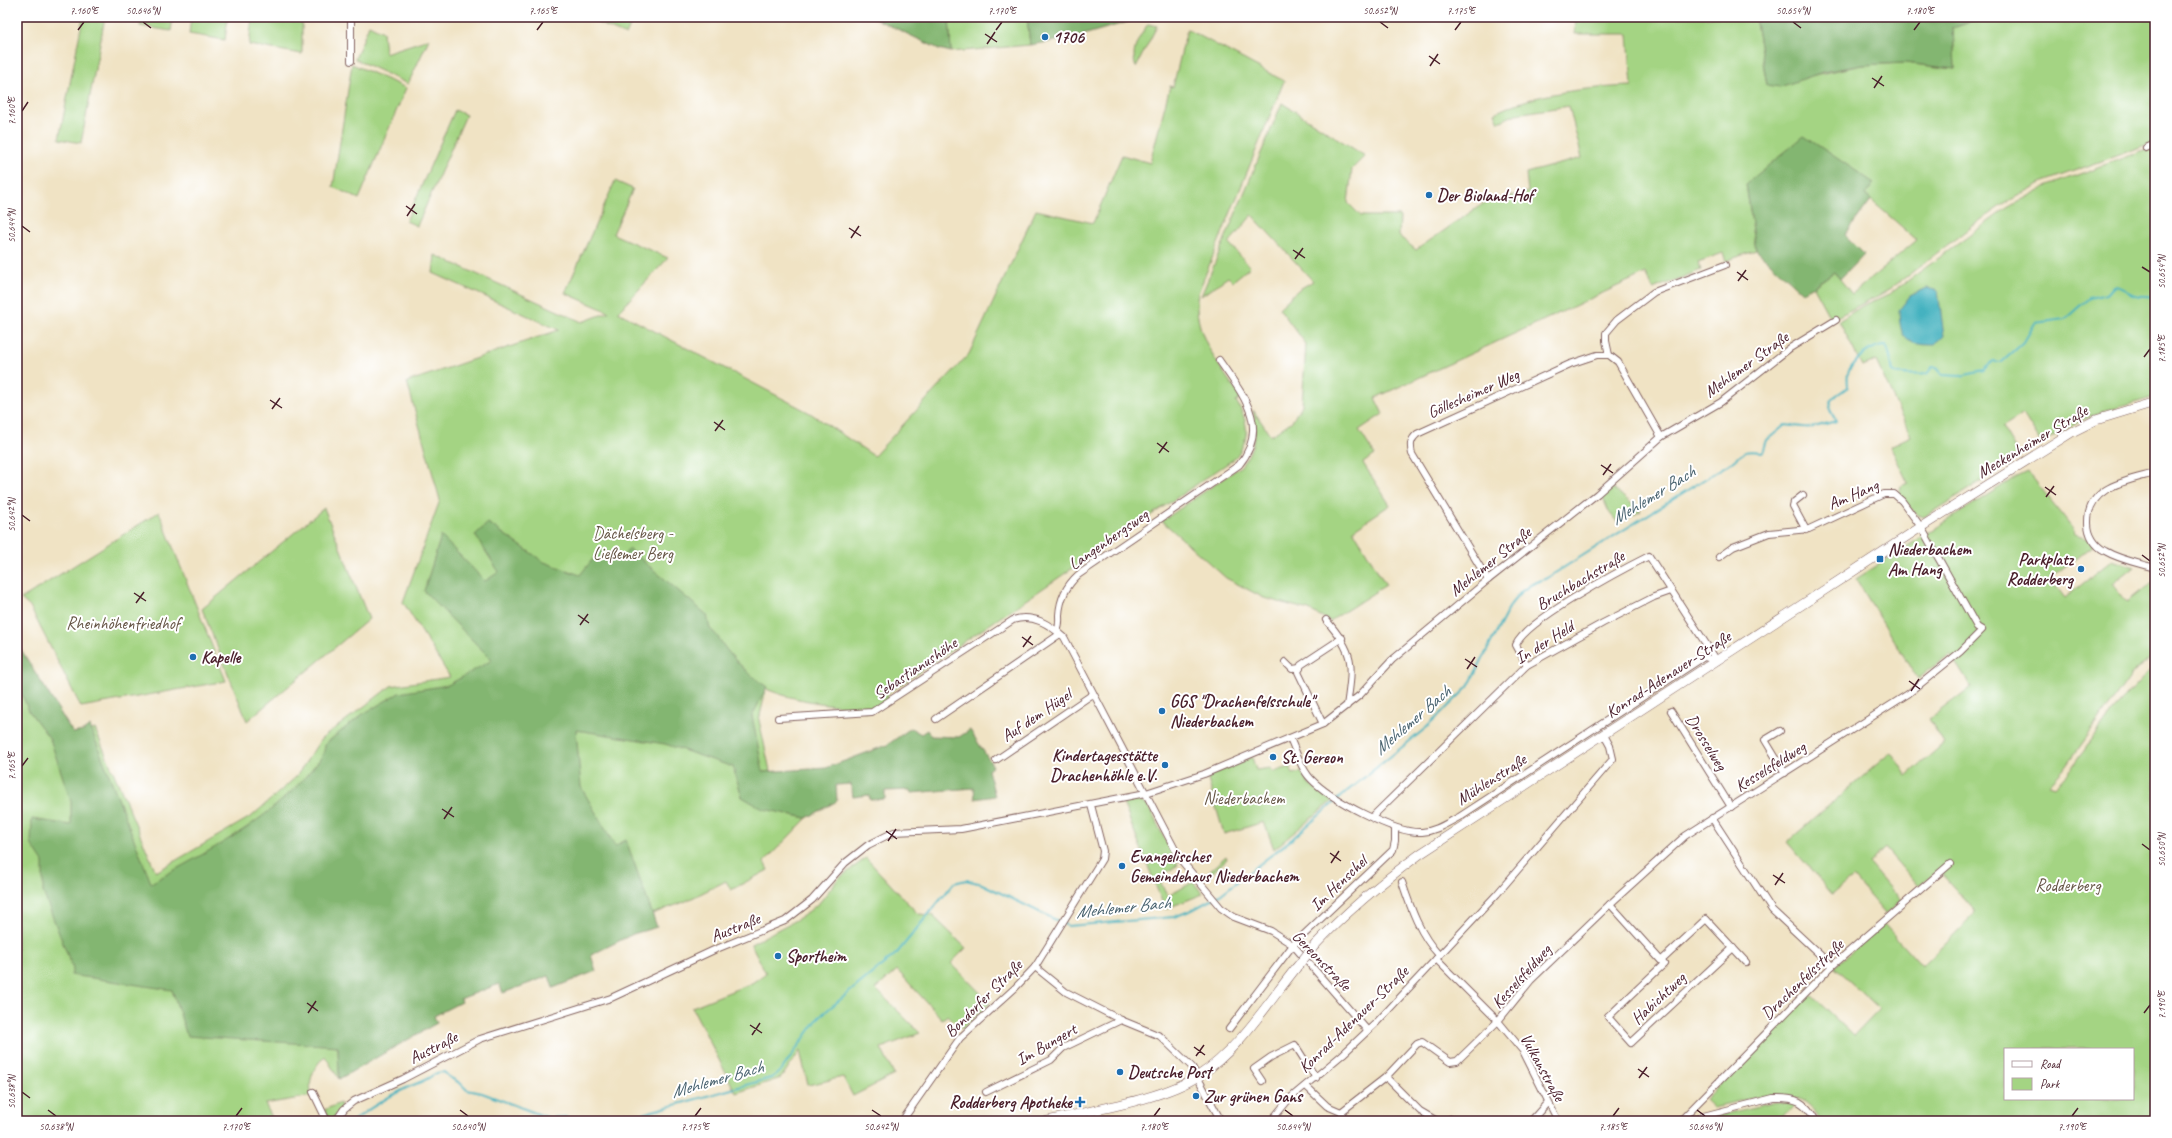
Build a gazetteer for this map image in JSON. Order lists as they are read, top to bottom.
{
  "streets": {
    "main road": ["Meckenheimer Straße", "Konrad-Adenauer-Straße"],
    "street": [
      "Mehlemer Straße",
      "Göllesheimer Weg",
      "Am Hang",
      "Langenbergsweg",
      "Bruchbachstraße",
      "In der Held",
      "Sebastianushöhe",
      "Auf dem Hügel",
      "Drosselweg",
      "Kesselsfeldweg",
      "Mühlenstraße",
      "Im Henschel",
      "Austraße",
      "Gereonstraße",
      "Drachenfelsstraße",
      "Bondorfer Straße",
      "Habichtweg",
      "Im Bungert",
      "Vulkanstraße"
    ]
  },
  "crossings": [
    ["Mehlemer Straße", "Göllesheimer Weg"],
    ["Mehlemer Straße", "Mühlenstraße"],
    ["Mehlemer Straße", "Austraße"],
    ["Mehlemer Straße", "Gereonstraße"],
    ["Meckenheimer Straße", "Konrad-Adenauer-Straße"],
    ["Am Hang", "Konrad-Adenauer-Straße"],
    ["Am Hang", "Kesselsfeldweg"],
    ["Langenbergsweg", "Sebastianushöhe"],
    ["Bruchbachstraße", "In der Held"],
    ["In der Held", "Mühlenstraße"],
    ["Konrad-Adenauer-Straße", "Kesselsfeldweg"],
    ["Konrad-Adenauer-Straße", "Mühlenstraße"],
    ["Konrad-Adenauer-Straße", "Gereonstraße"],
    ["Konrad-Adenauer-Straße", "Vulkanstraße"],
    ["Drosselweg", "Kesselsfeldweg"],
    ["Kesselsfeldweg", "Vulkanstraße"],
    ["Mühlenstraße", "Im Henschel"],
    ["Im Henschel", "Gereonstraße"],
    ["Austraße", "Gereonstraße"],
    ["Austraße", "Bondorfer Straße"],
    ["Bondorfer Straße", "Im Bungert"]
  ],
  "water": ["Mehlemer Bach"],
  "parks": [
    "Dächelsberg - Ließemer Berg",
    "Rheinhöhenfriedhof",
    "Niederbachem",
    "Rodderberg"
  ],
  "places": {
    "other": [
      "1706",
      "Der Bioland-Hof",
      "Parkplatz Rodderberg",
      "Kapelle",
      "GGS \"Drachenfelsschule\" Niederbachem",
      "St. Gereon",
      "Kindertagesstätte Drachenhöhle e.V.",
      "Evangelisches Gemeindehaus Niederbachem",
      "Sportheim",
      "Deutsche Post",
      "Zur grünen Gans"
    ],
    "transit": ["Niederbachem Am Hang"],
    "health": ["Rodderberg Apotheke"]
  },
  "legend": ["Road", "Park"],
  "coordinates": [
    "7.160°E",
    "50.646°N",
    "7.165°E",
    "7.170°E",
    "50.652°N",
    "7.175°E",
    "50.654°N",
    "7.180°E",
    "50.644°N",
    "7.185°E",
    "50.642°N",
    "50.650°N",
    "7.190°E",
    "50.638°N",
    "50.640°N"
  ]
}
